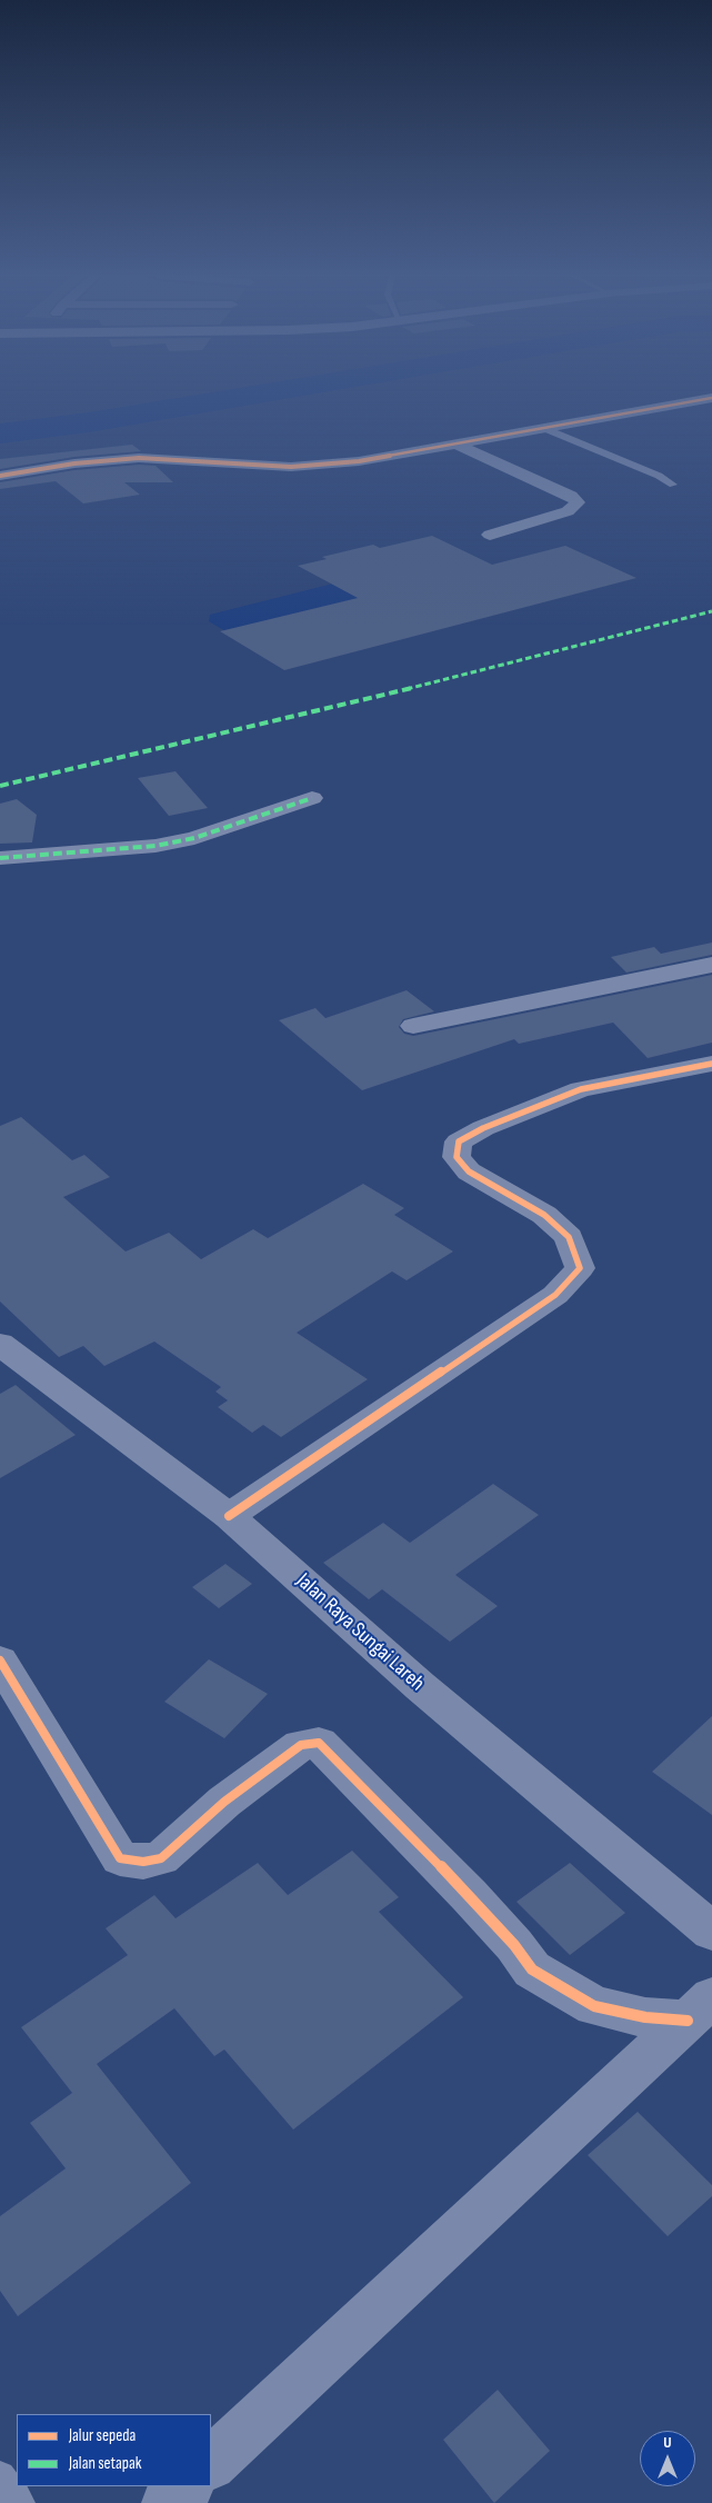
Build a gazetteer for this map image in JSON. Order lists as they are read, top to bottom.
{
  "streets": {
    "street": ["Jalan Raya Sungai Lareh"]
  },
  "legend": ["Jalur sepeda", "Jalan setapak"],
  "north": "top"
}
